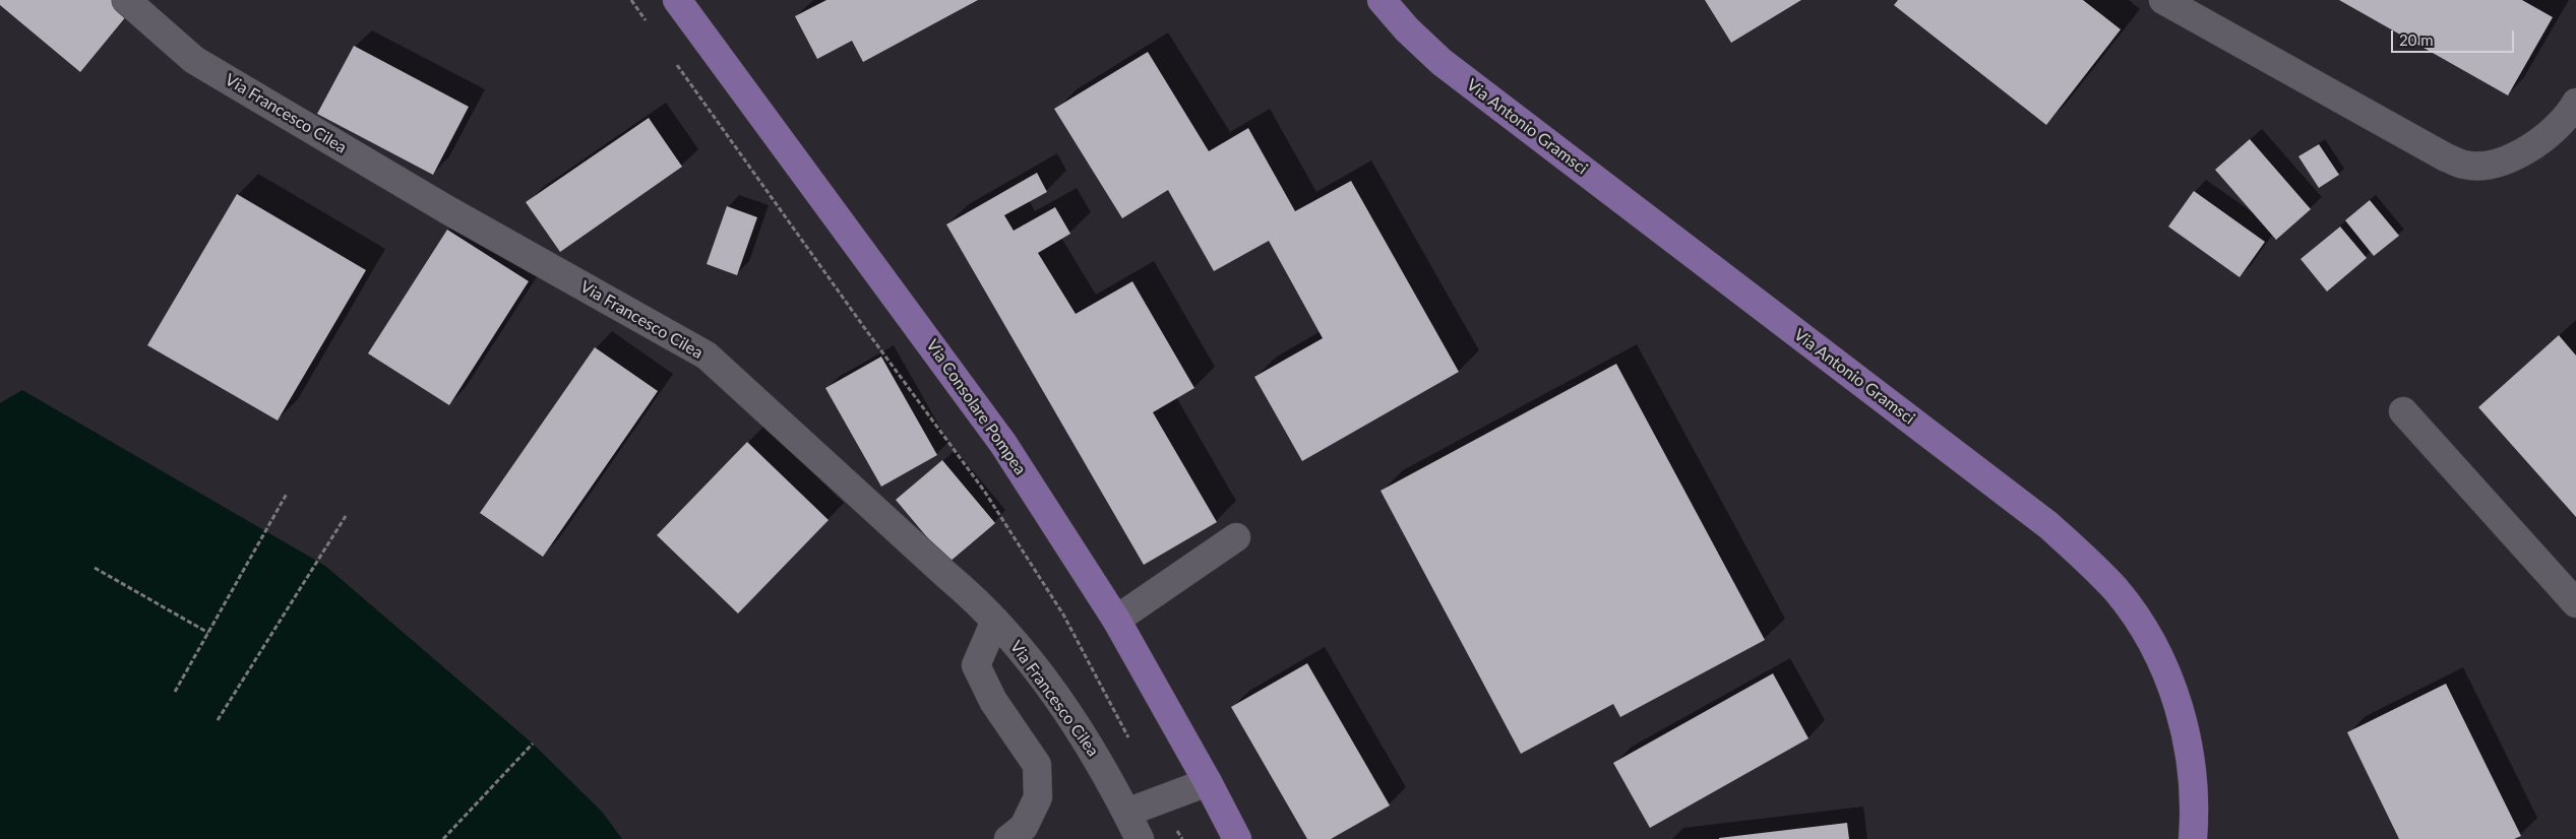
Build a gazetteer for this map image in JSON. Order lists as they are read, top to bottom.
{
  "streets": {
    "main road": ["Via Antonio Gramsci", "Via Consolare Pompea"],
    "street": ["Via Francesco Cilea"]
  },
  "scale_bar": "20 m"
}
